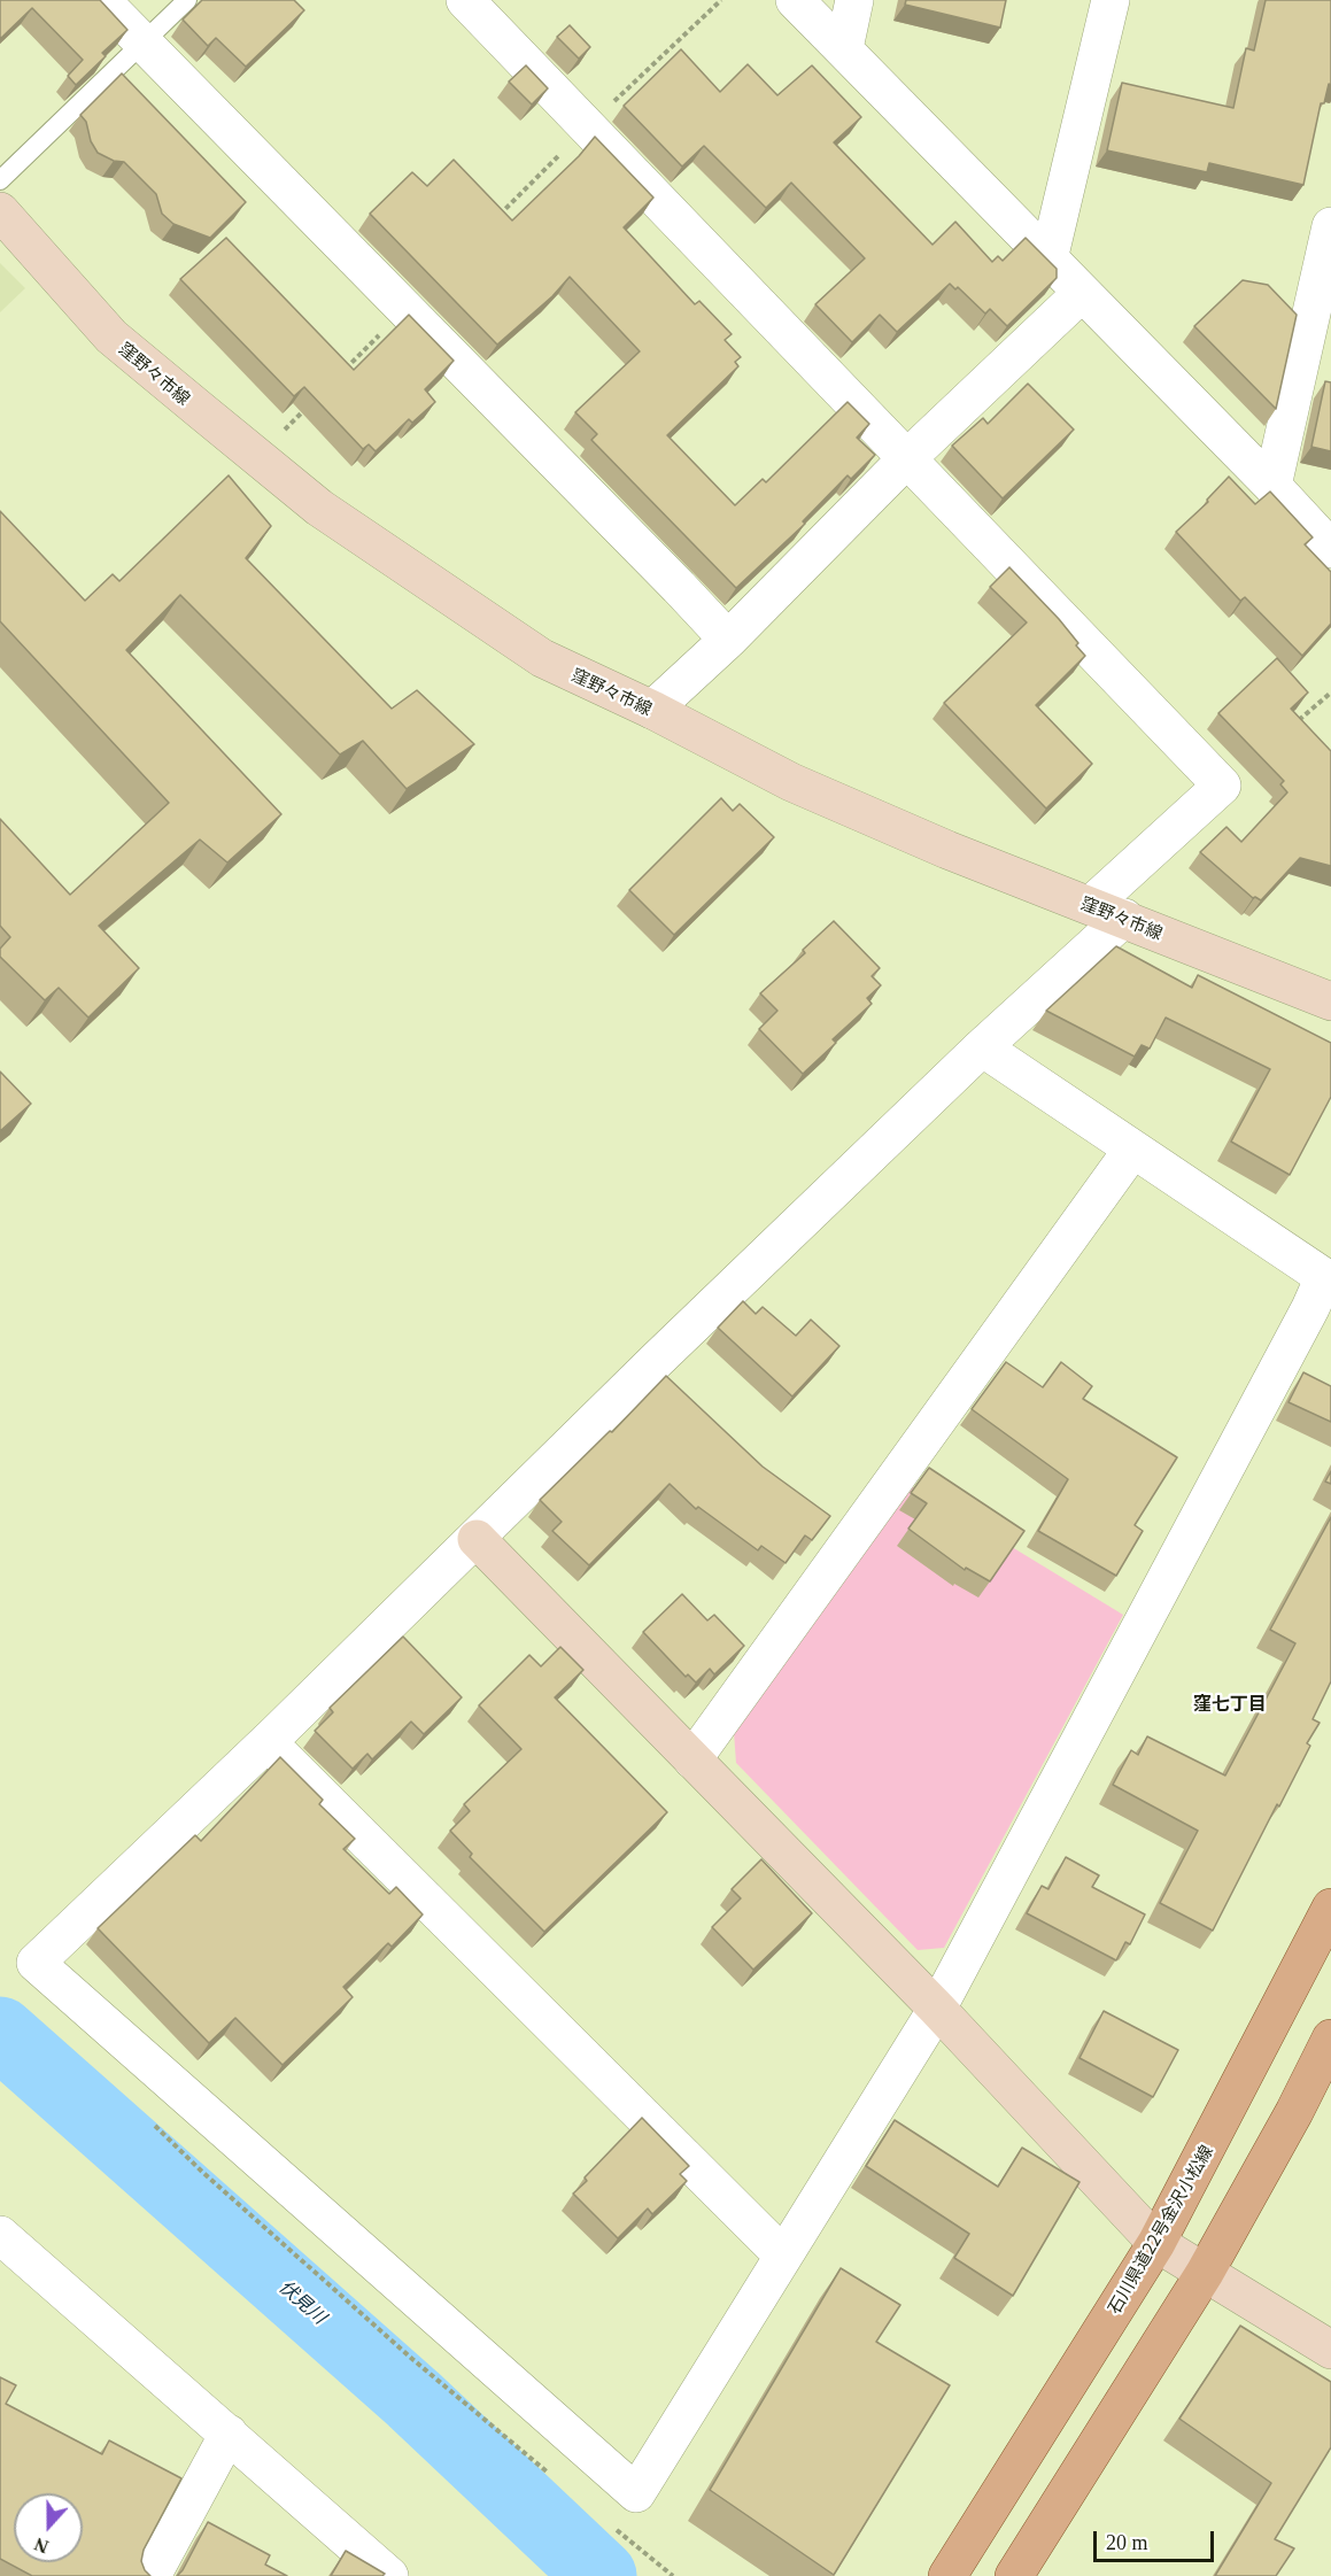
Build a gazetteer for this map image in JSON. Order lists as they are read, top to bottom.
{
  "streets": {
    "main road": ["窪野々市線", "石川県道22号金沢小松線"]
  },
  "districts": ["窪七丁目"],
  "water": ["伏見川"],
  "scale_bar": "20 m",
  "north": "bottom"
}
